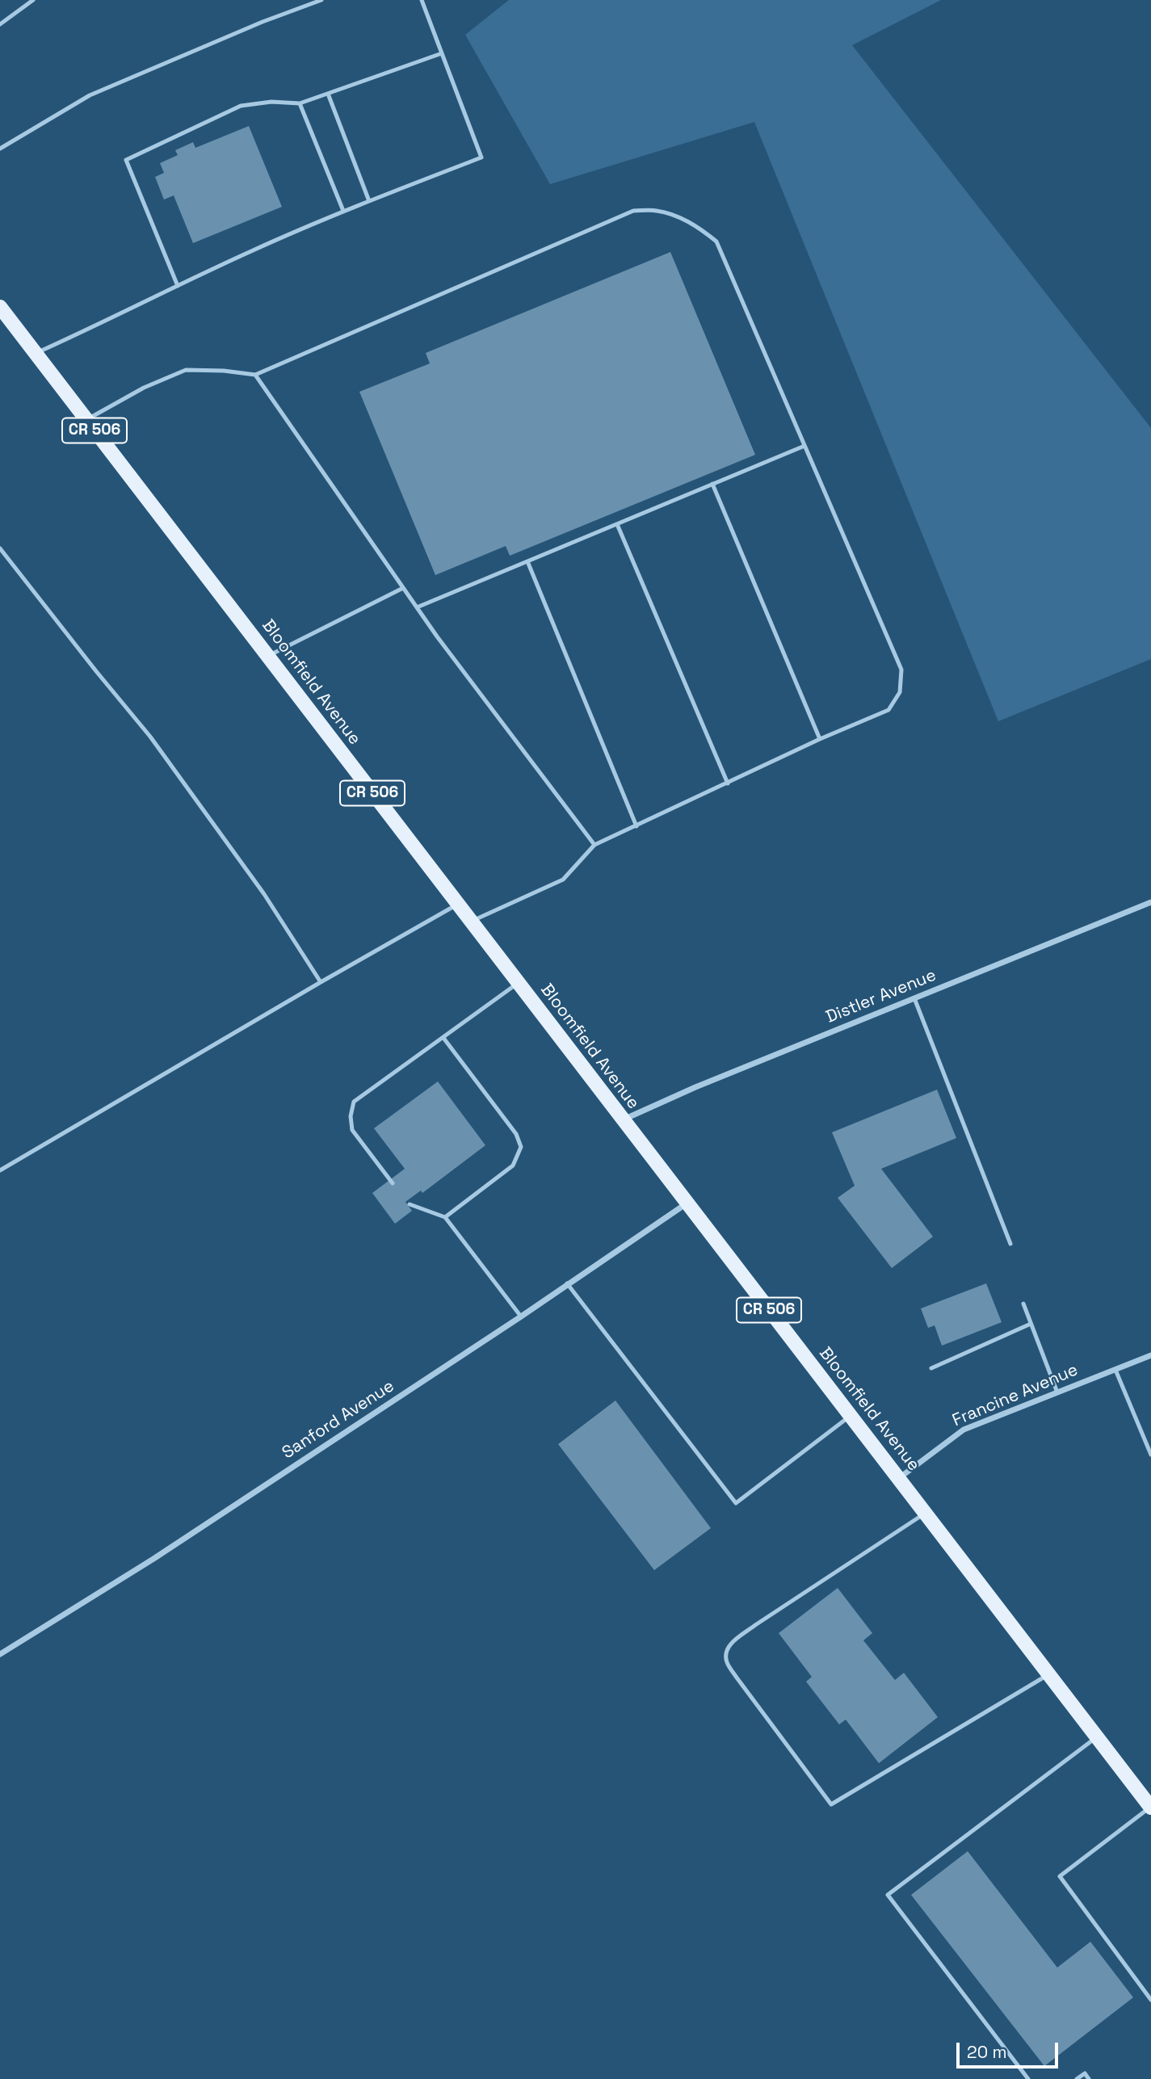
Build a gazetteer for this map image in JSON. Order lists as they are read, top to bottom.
{
  "streets": {
    "main road": ["CR 506", "Bloomfield Avenue"],
    "street": ["Distler Avenue", "Francine Avenue", "Sanford Avenue"]
  },
  "crossings": [
    ["Bloomfield Avenue", "Distler Avenue"],
    ["Bloomfield Avenue", "Francine Avenue"],
    ["Bloomfield Avenue", "Sanford Avenue"]
  ],
  "scale_bar": "20 m"
}
